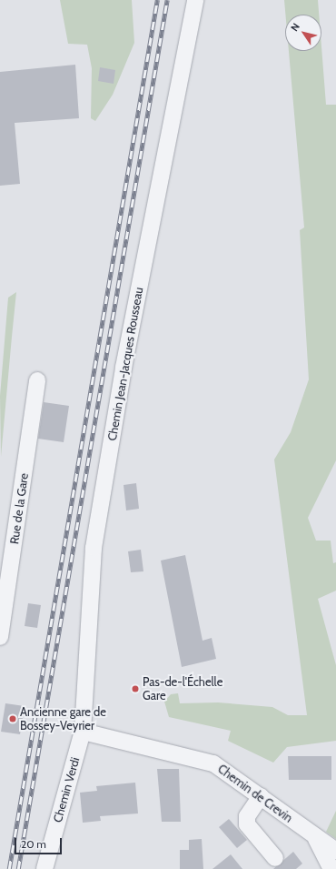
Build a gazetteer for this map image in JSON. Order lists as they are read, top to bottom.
{
  "streets": {
    "street": [
      "Chemin Jean-Jacques Rousseau",
      "Rue de la Gare",
      "Chemin Verdi",
      "Chemin de Crevin"
    ]
  },
  "crossings": [
    ["Chemin Jean-Jacques Rousseau", "Chemin Verdi"],
    ["Chemin Jean-Jacques Rousseau", "Chemin de Crevin"],
    ["Chemin Verdi", "Chemin de Crevin"]
  ],
  "places": ["Pas-de-l'Échelle Gare", "Ancienne gare de Bossey-Veyrier"],
  "scale_bar": "20 m",
  "north": "top left"
}
